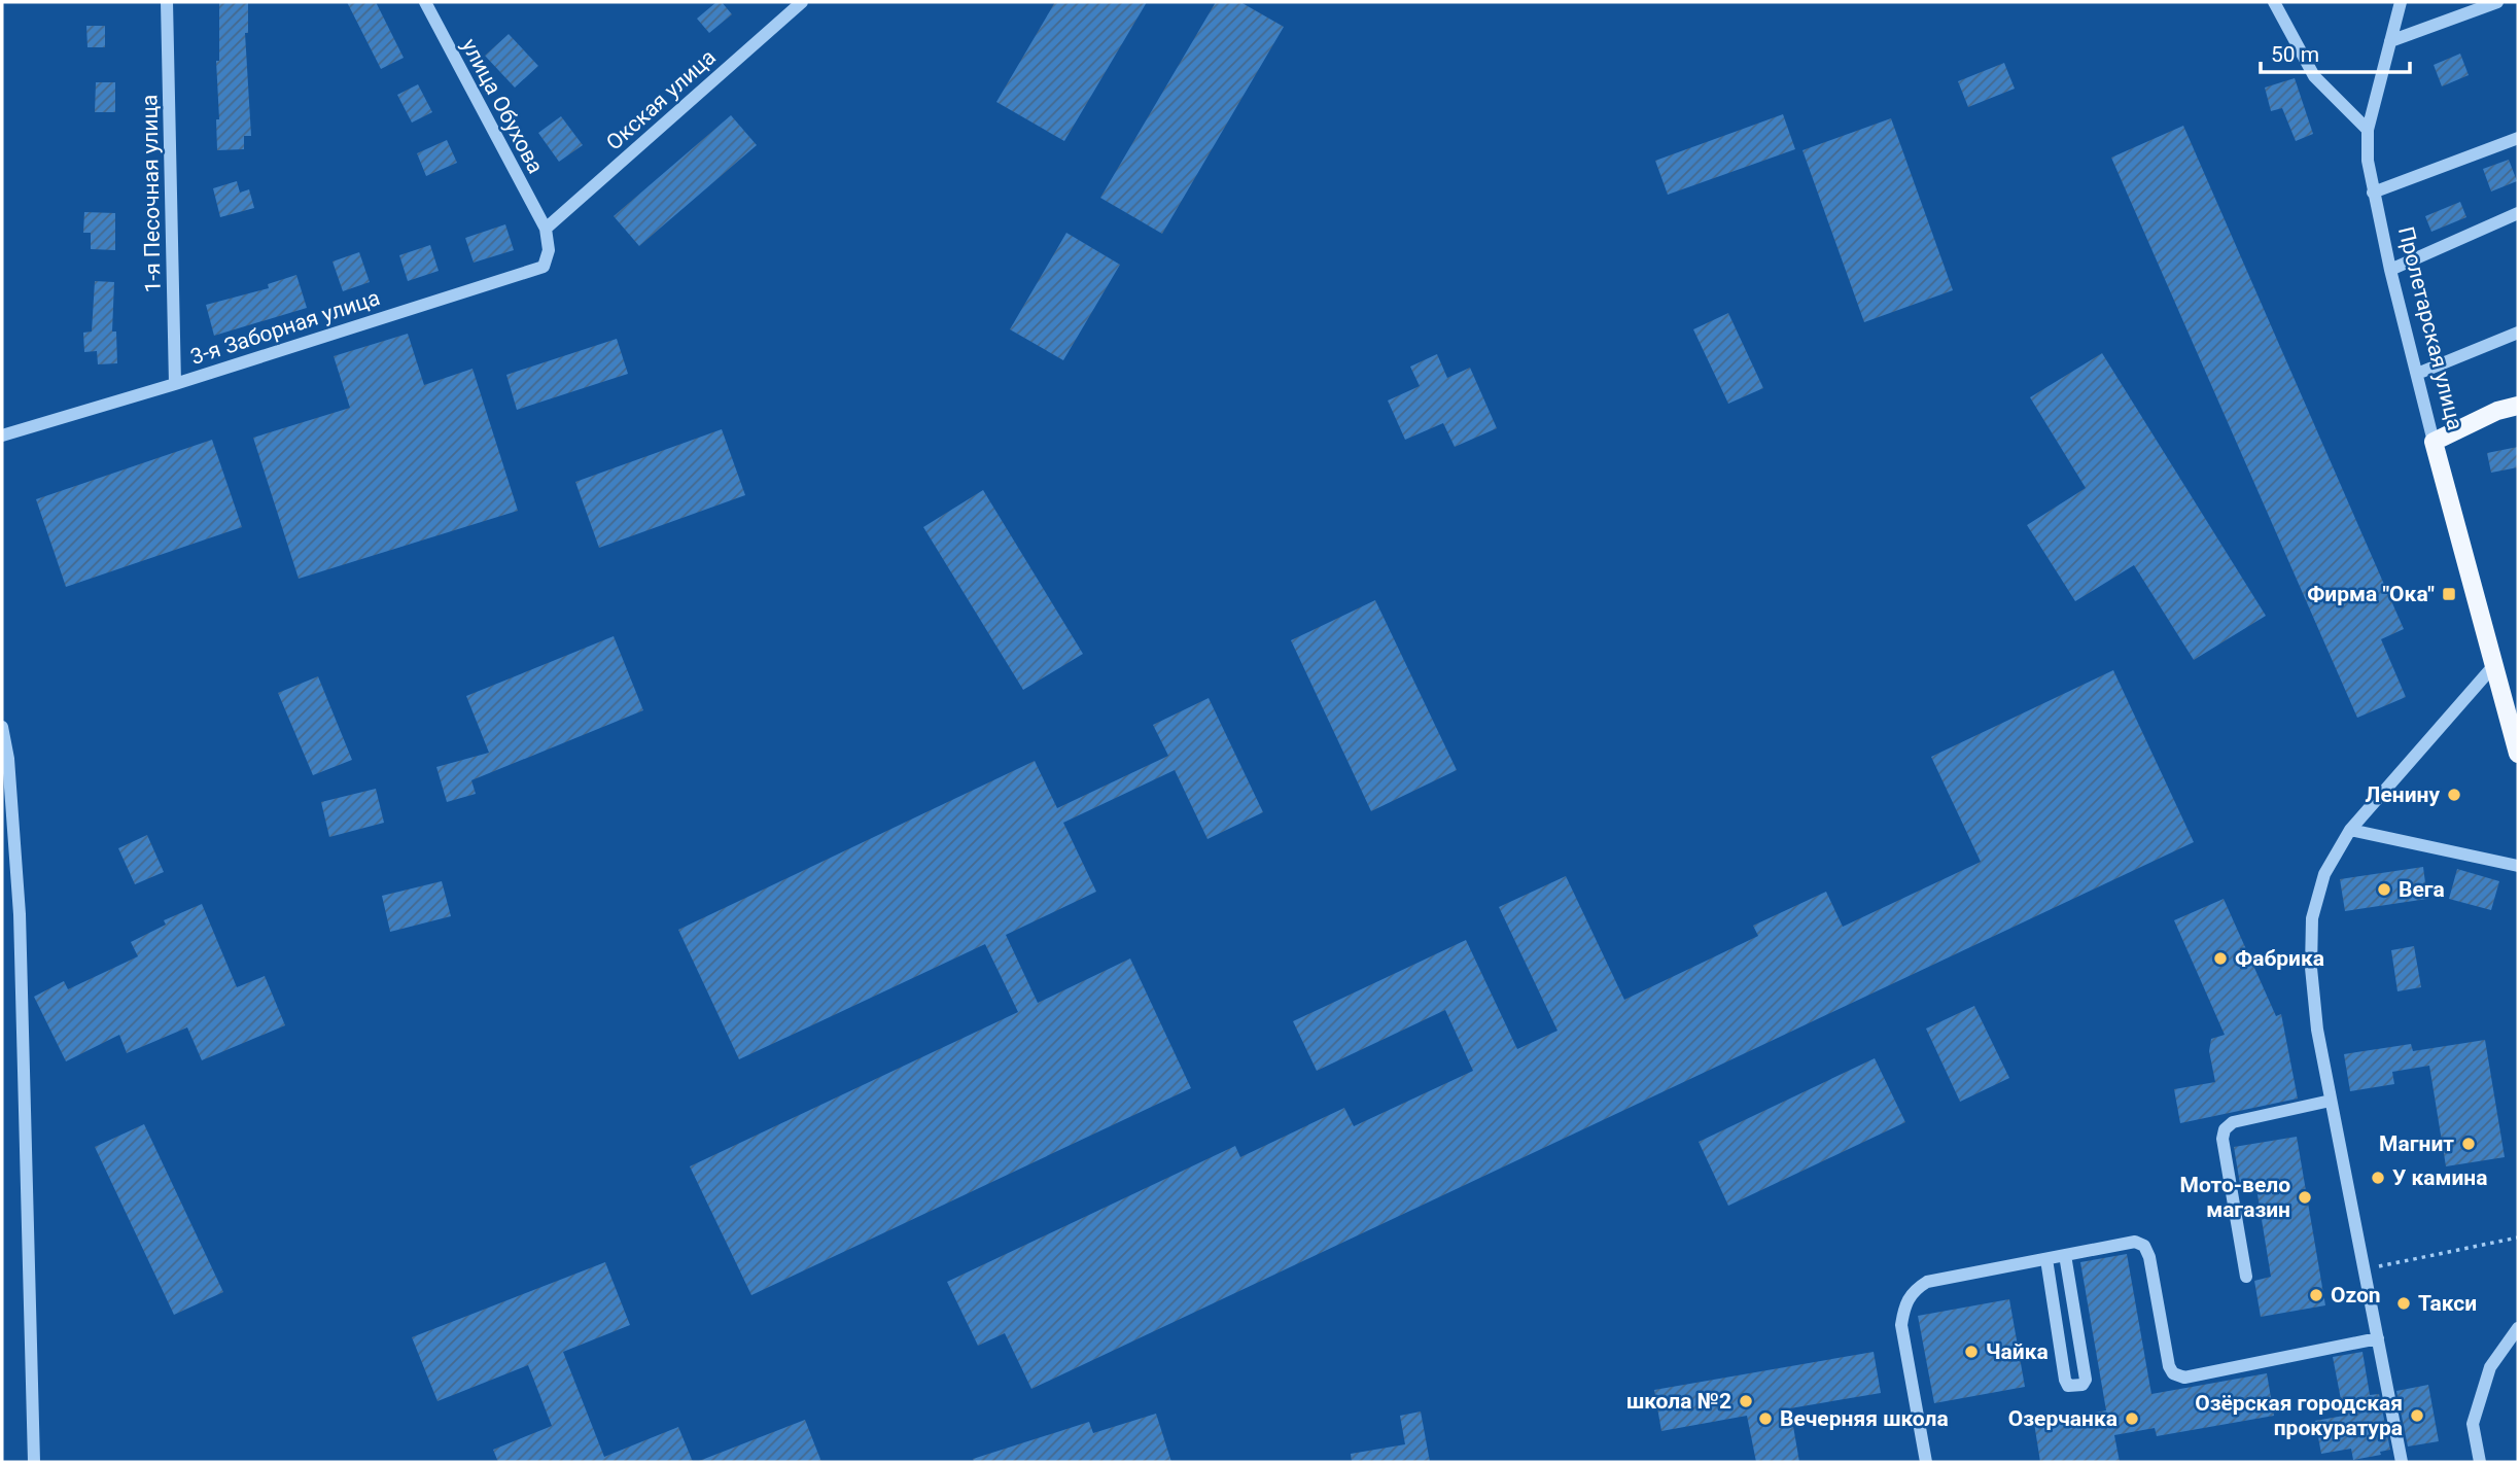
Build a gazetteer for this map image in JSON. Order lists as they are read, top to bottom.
{
  "streets": {
    "main road": ["Пролетарская улица"],
    "street": [
      "Окская улица",
      "улица Обухова",
      "1-я Песочная улица",
      "3-я Заборная улица"
    ]
  },
  "crossings": [
    ["Окская улица", "улица Обухова"],
    ["Окская улица", "3-я Заборная улица"],
    ["улица Обухова", "3-я Заборная улица"],
    ["1-я Песочная улица", "3-я Заборная улица"]
  ],
  "places": {
    "transit": ["Фирма \"Ока\""],
    "other": [
      "Ленину",
      "Вега",
      "Фабрика",
      "Магнит",
      "У камина",
      "Мото-вело магазин",
      "Ozon",
      "Такси",
      "Чайка",
      "школа №2",
      "Озёрская городская прокуратура",
      "Вечерняя школа",
      "Озерчанка"
    ]
  },
  "scale_bar": "50 m"
}
